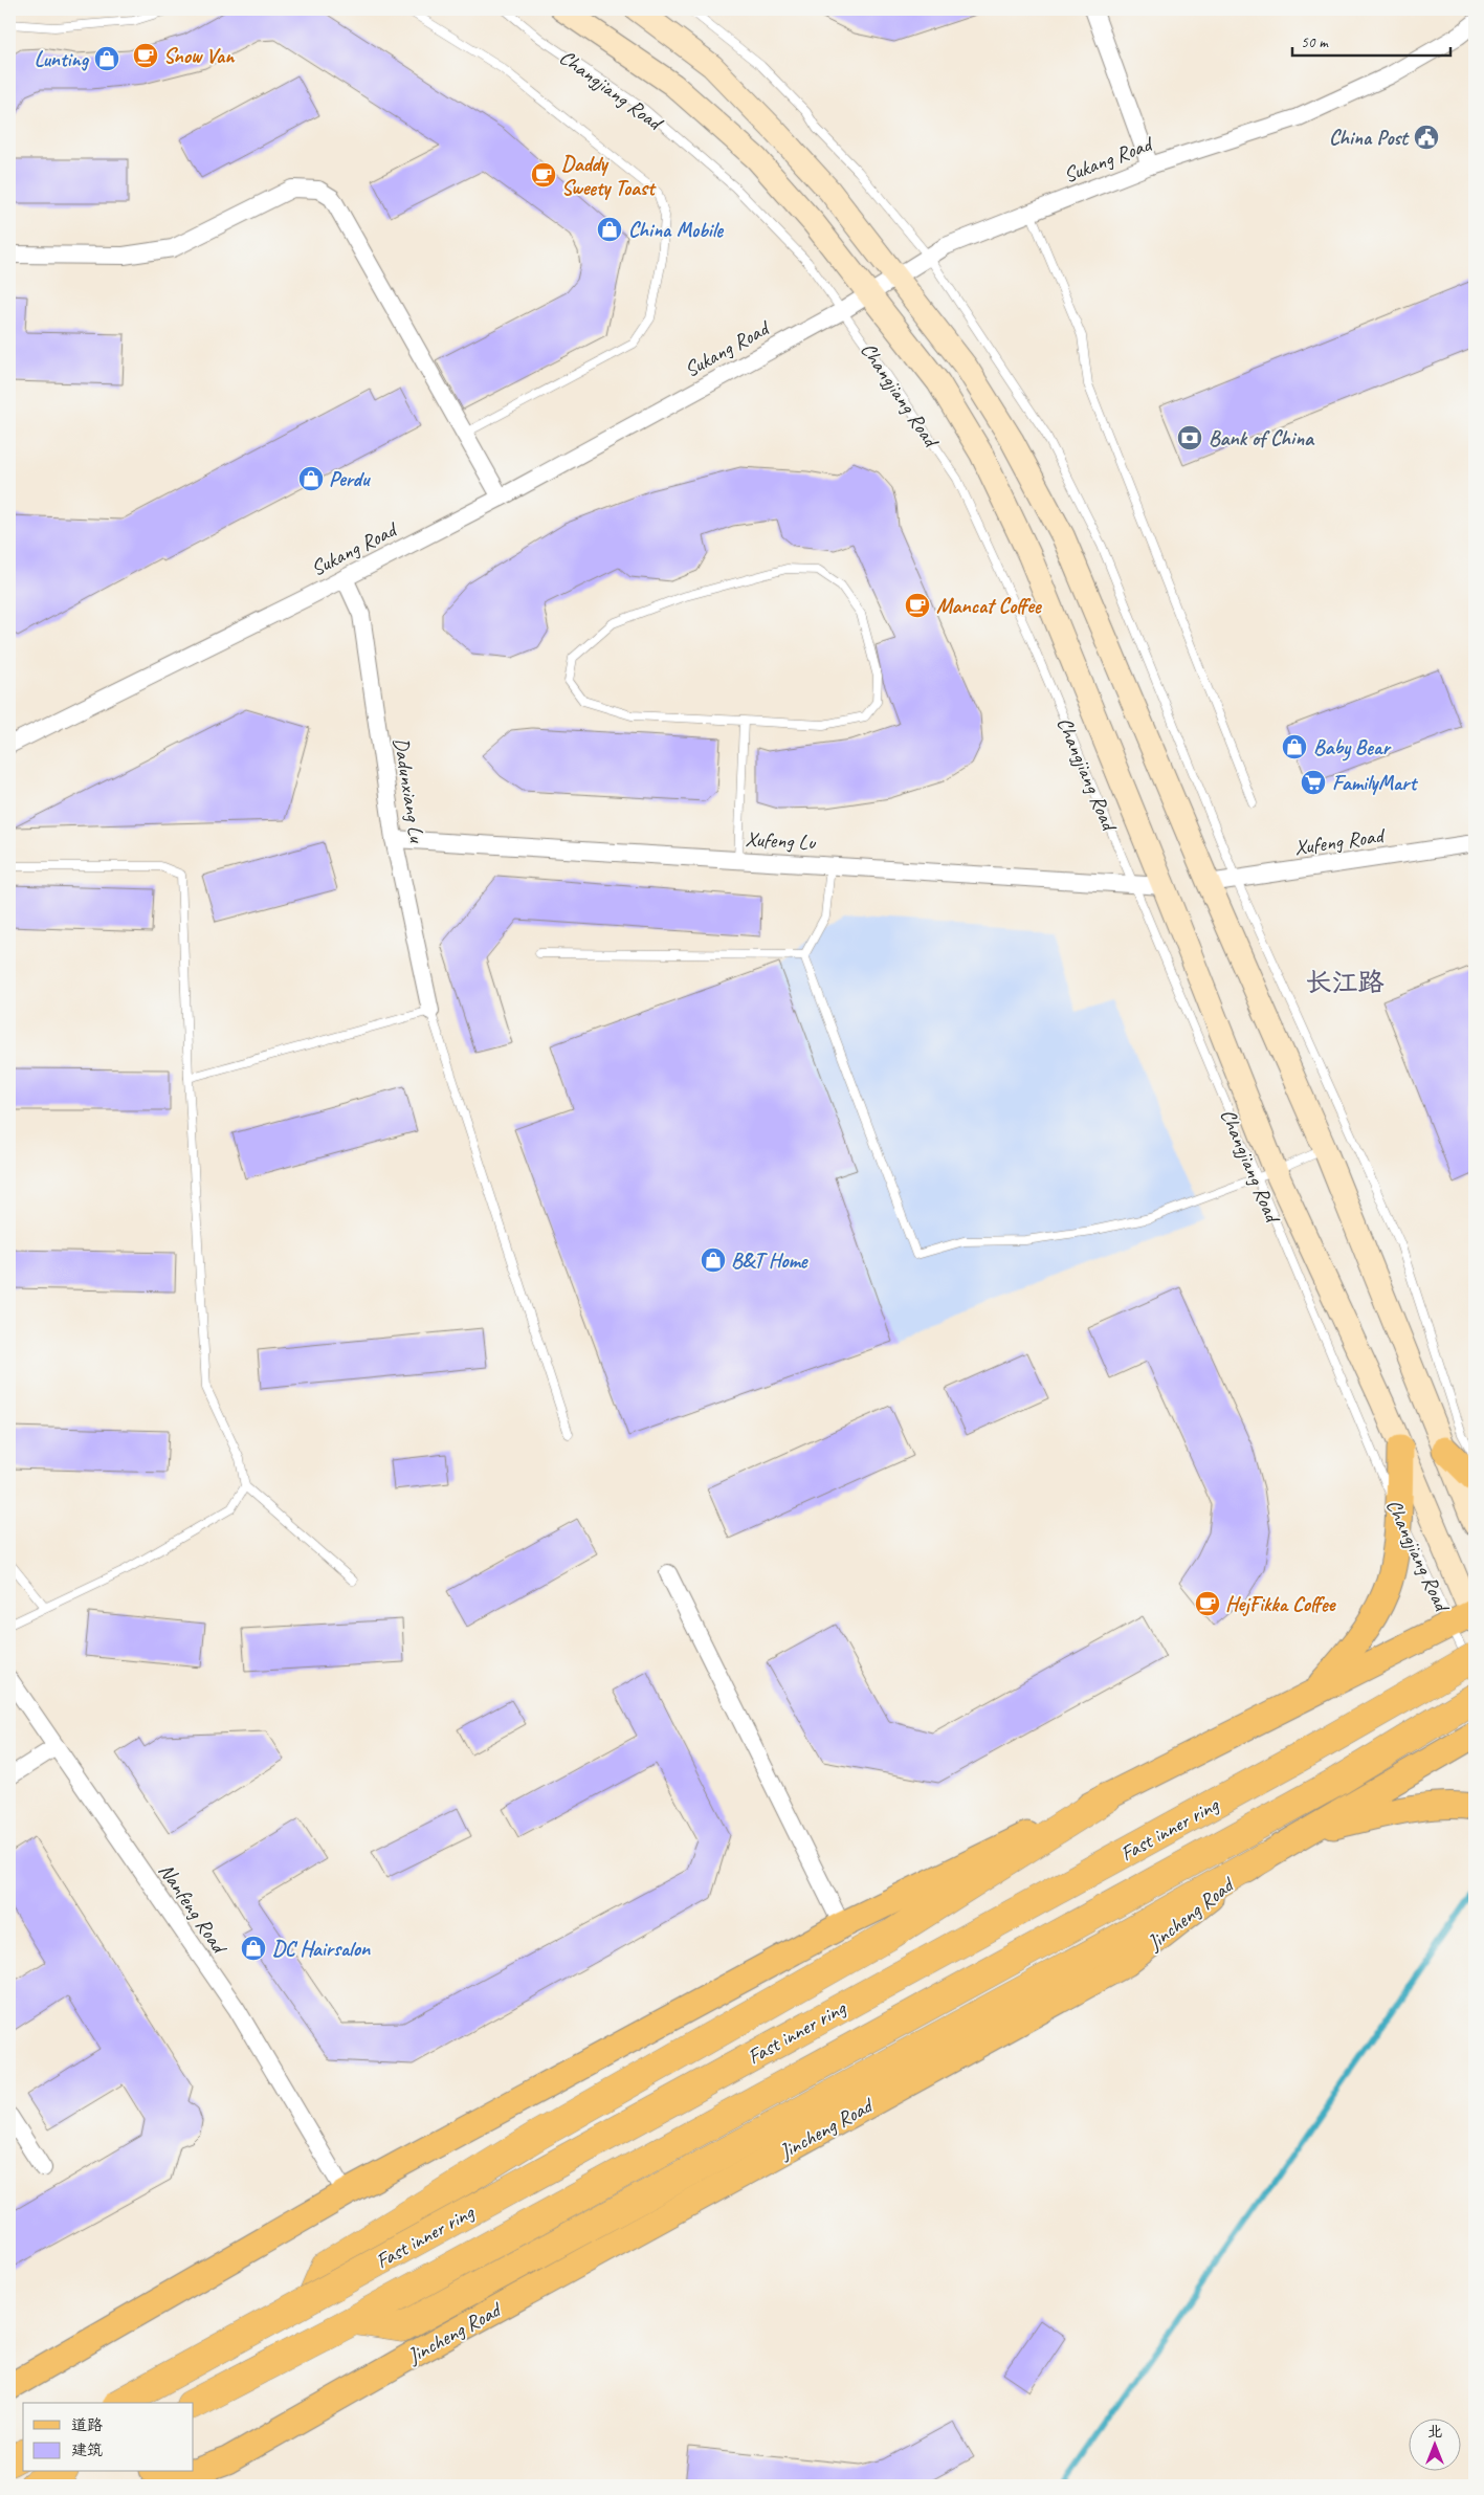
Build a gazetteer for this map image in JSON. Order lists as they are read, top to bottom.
{
  "streets": {
    "highway": ["Fast inner ring"],
    "main road": ["Changjiang Road", "Jincheng Road"],
    "street": [
      "Sukang Road",
      "Dadunxiang Lu",
      "Xufeng Lu",
      "Xufeng Road",
      "Nanfeng Road"
    ]
  },
  "crossings": [
    ["Changjiang Road", "Sukang Road"],
    ["Changjiang Road", "Xufeng Lu"],
    ["Sukang Road", "Dadunxiang Lu"],
    ["Dadunxiang Lu", "Xufeng Lu"]
  ],
  "districts": ["长江路"],
  "places": {
    "cafe": [
      "Snow Van",
      "Daddy Sweety Toast",
      "Mancat Coffee",
      "HejFikka Coffee"
    ],
    "shop": [
      "Lunting",
      "China Mobile",
      "Perdu",
      "Baby Bear",
      "B&T Home",
      "DC Hairsalon"
    ],
    "public building": ["China Post"],
    "bank": ["Bank of China"],
    "supermarket": ["FamilyMart"]
  },
  "legend": ["道路", "建筑"],
  "scale_bar": "50 m",
  "north": "top"
}
